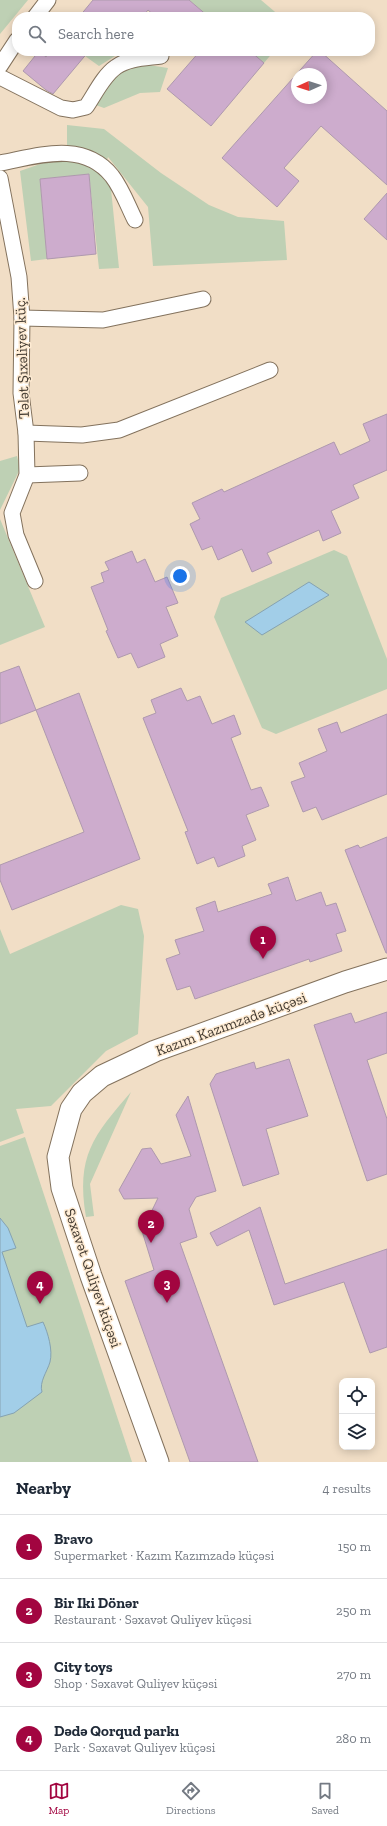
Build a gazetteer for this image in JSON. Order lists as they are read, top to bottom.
{
  "streets": {
    "main road": ["Kazım Kazımzadə küçəsi", "Səxavət Quliyev küçəsi"],
    "street": ["Tələt Şıxəliyev küç."]
  },
  "crossings": [
    ["Kazım Kazımzadə küçəsi", "Səxavət Quliyev küçəsi"]
  ],
  "north": "left",
  "page": {
    "search": "Search here",
    "pins": [
      "1",
      "2",
      "3",
      "4"
    ],
    "heading": ["Nearby", "4 results"],
    "list": [
      {
        "mark": "1",
        "name": "Bravo",
        "note": "Supermarket · Kazım Kazımzadə küçəsi",
        "value": "150 m"
      },
      {
        "mark": "2",
        "name": "Bir Iki Dönər",
        "note": "Restaurant · Səxavət Quliyev küçəsi",
        "value": "250 m"
      },
      {
        "mark": "3",
        "name": "City toys",
        "note": "Shop · Səxavət Quliyev küçəsi",
        "value": "270 m"
      },
      {
        "mark": "4",
        "name": "Dədə Qorqud parkı",
        "note": "Park · Səxavət Quliyev küçəsi",
        "value": "280 m"
      }
    ],
    "nav": ["Map", "Directions", "Saved"]
  }
}
